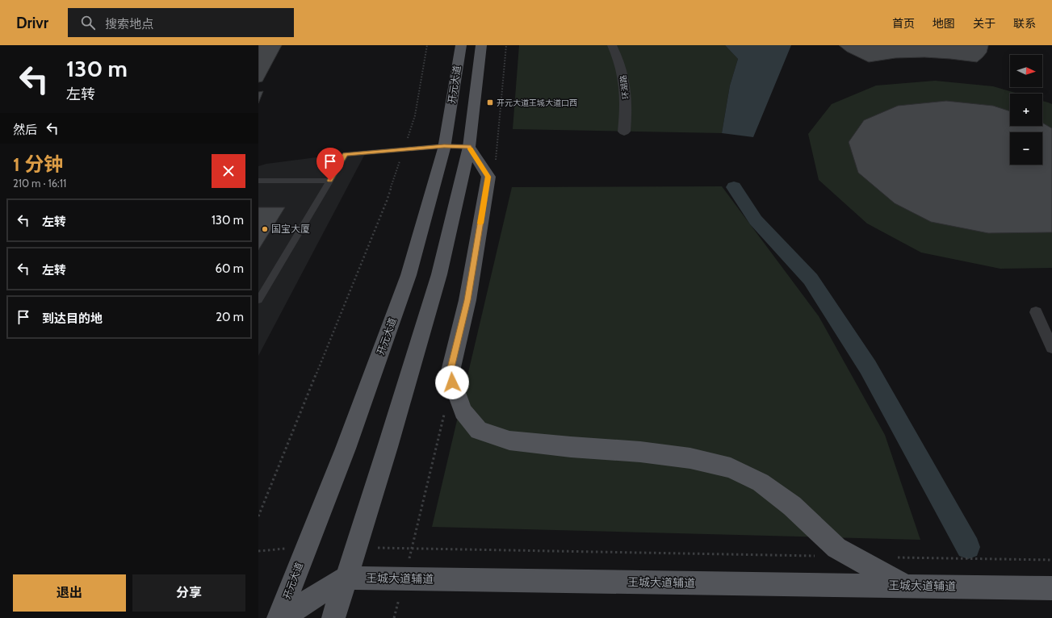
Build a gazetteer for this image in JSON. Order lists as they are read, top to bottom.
{
  "streets": {
    "main road": ["开元大道", "王城大道辅道"],
    "street": ["环湖路"]
  },
  "places": {
    "transit": ["开元大道王城大道口西"],
    "other": ["国宝大厦"]
  },
  "north": "right",
  "page": {
    "header": "Drivr",
    "search": "搜索地点",
    "nav": [
      "首页",
      "地图",
      "关于",
      "联系"
    ],
    "turn": ["130 m", "左转"],
    "map_buttons": ["+", "−"],
    "then": "然后",
    "heading": ["1 分钟", "210 m · 16:11"],
    "list": [
      {
        "name": "左转",
        "value": "130 m"
      },
      {
        "name": "左转",
        "value": "60 m"
      },
      {
        "name": "到达目的地",
        "value": "20 m"
      }
    ],
    "buttons": ["退出", "分享"]
  }
}
